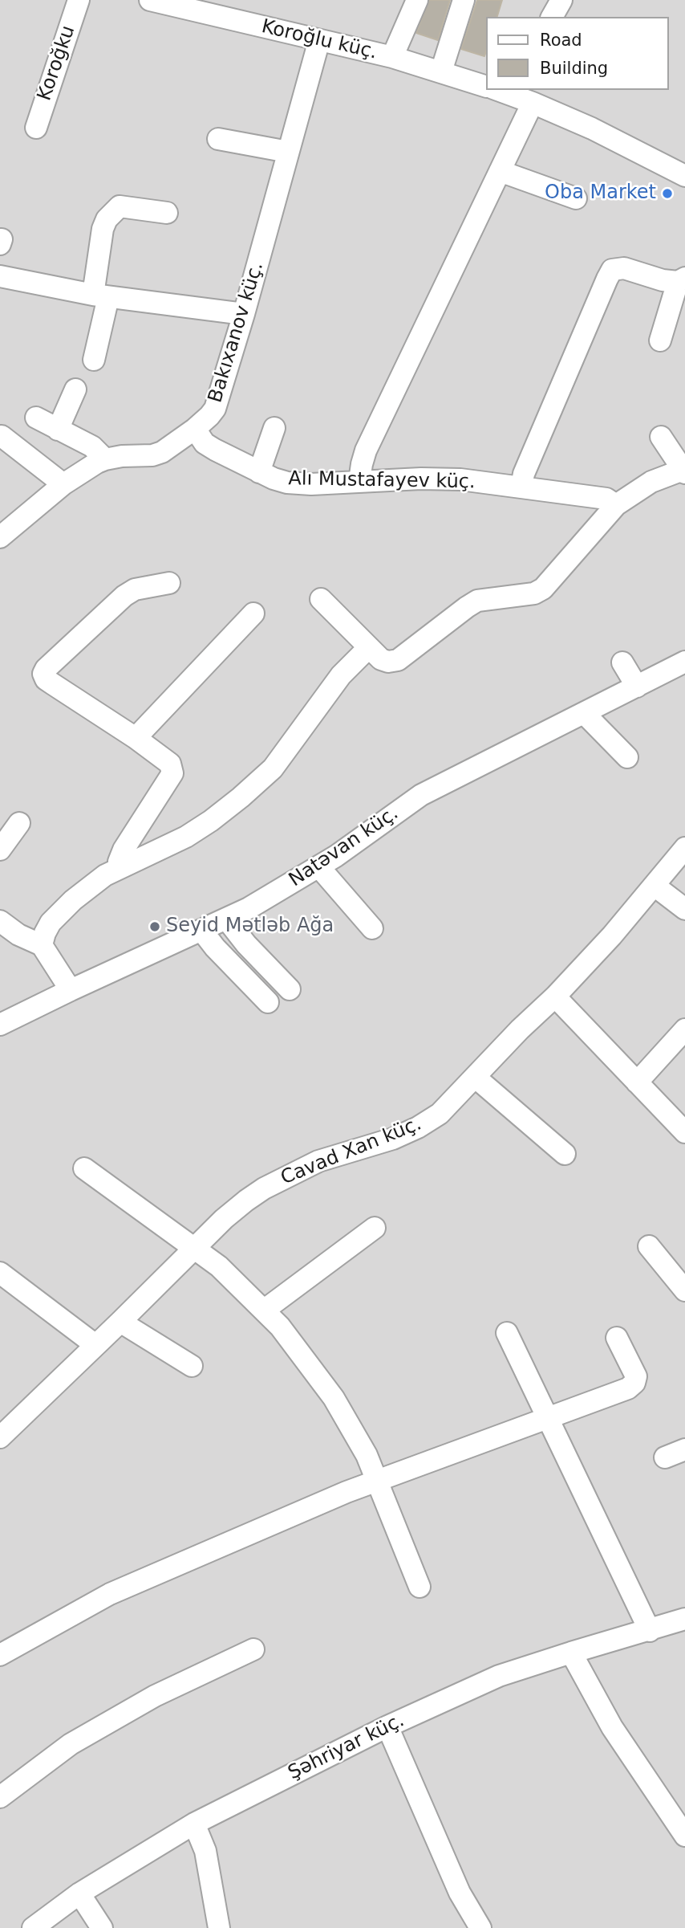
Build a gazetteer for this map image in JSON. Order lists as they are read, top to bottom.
{
  "streets": {
    "street": [
      "Koroğlu küç.",
      "Koroğku",
      "Bakıxanov küç.",
      "Alı Mustafayev küç.",
      "Natəvan küç.",
      "Cavad Xan küç.",
      "Şəhriyar küç."
    ]
  },
  "crossings": [
    ["Koroğlu küç.", "Bakıxanov küç."],
    ["Bakıxanov küç.", "Alı Mustafayev küç."]
  ],
  "places": ["Oba Market", "Seyid Mətləb Ağa"],
  "legend": ["Road", "Building"]
}
